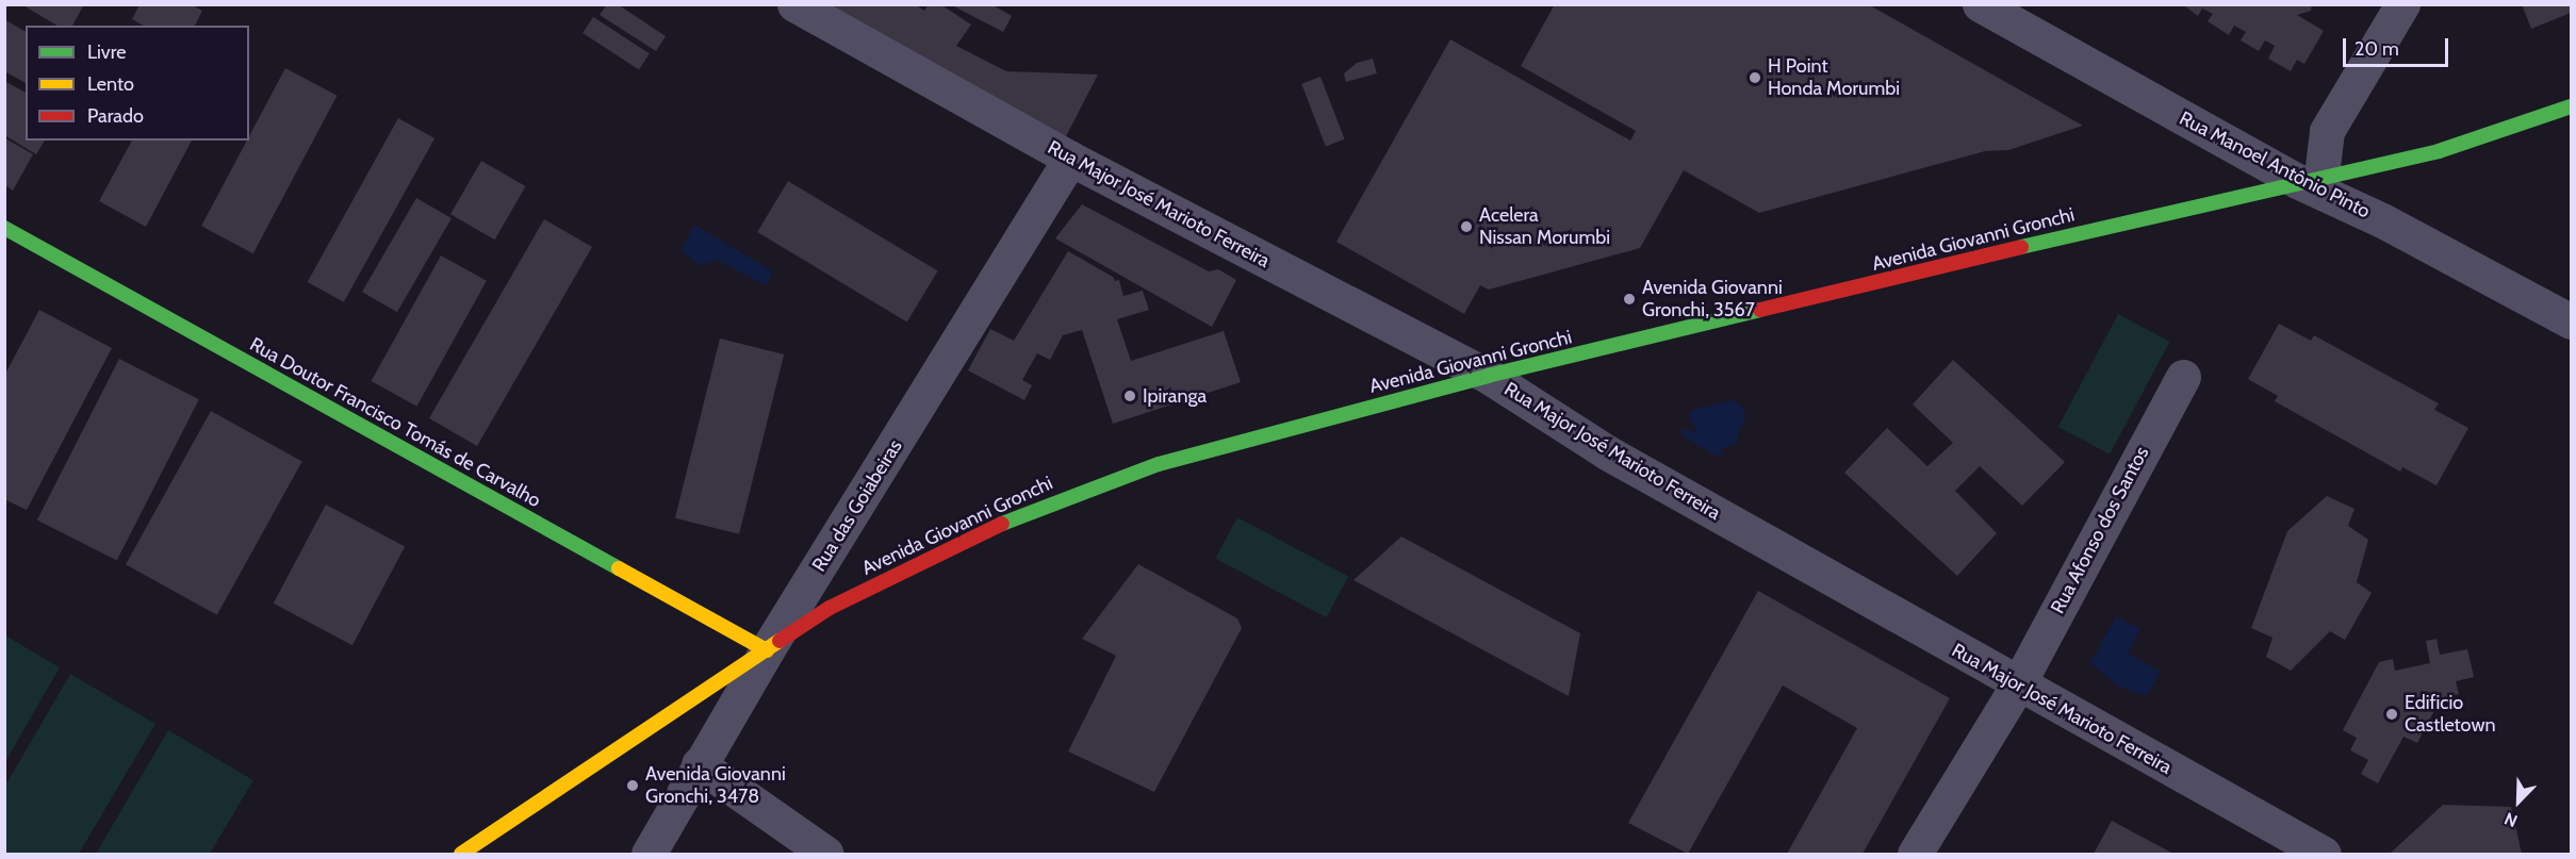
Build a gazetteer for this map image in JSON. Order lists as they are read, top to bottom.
{
  "streets": {
    "main road": ["Avenida Giovanni Gronchi", "Rua Doutor Francisco Tomás de Carvalho"],
    "street": [
      "Rua Manoel Antônio Pinto",
      "Rua Major José Marioto Ferreira",
      "Rua das Goiabeiras",
      "Rua Afonso dos Santos"
    ]
  },
  "crossings": [
    ["Rua Manoel Antônio Pinto", "Avenida Giovanni Gronchi"],
    ["Rua Major José Marioto Ferreira", "Avenida Giovanni Gronchi"],
    ["Rua Major José Marioto Ferreira", "Rua das Goiabeiras"],
    ["Rua Major José Marioto Ferreira", "Rua Afonso dos Santos"],
    ["Avenida Giovanni Gronchi", "Rua Doutor Francisco Tomás de Carvalho"],
    ["Avenida Giovanni Gronchi", "Rua das Goiabeiras"],
    ["Rua Doutor Francisco Tomás de Carvalho", "Rua das Goiabeiras"]
  ],
  "places": [
    "H Point Honda Morumbi",
    "Acelera Nissan Morumbi",
    "Avenida Giovanni Gronchi, 3567",
    "Ipiranga",
    "Edificio Castletown",
    "Avenida Giovanni Gronchi, 3478"
  ],
  "legend": ["Livre", "Lento", "Parado"],
  "scale_bar": "20 m",
  "north": "bottom left"
}
